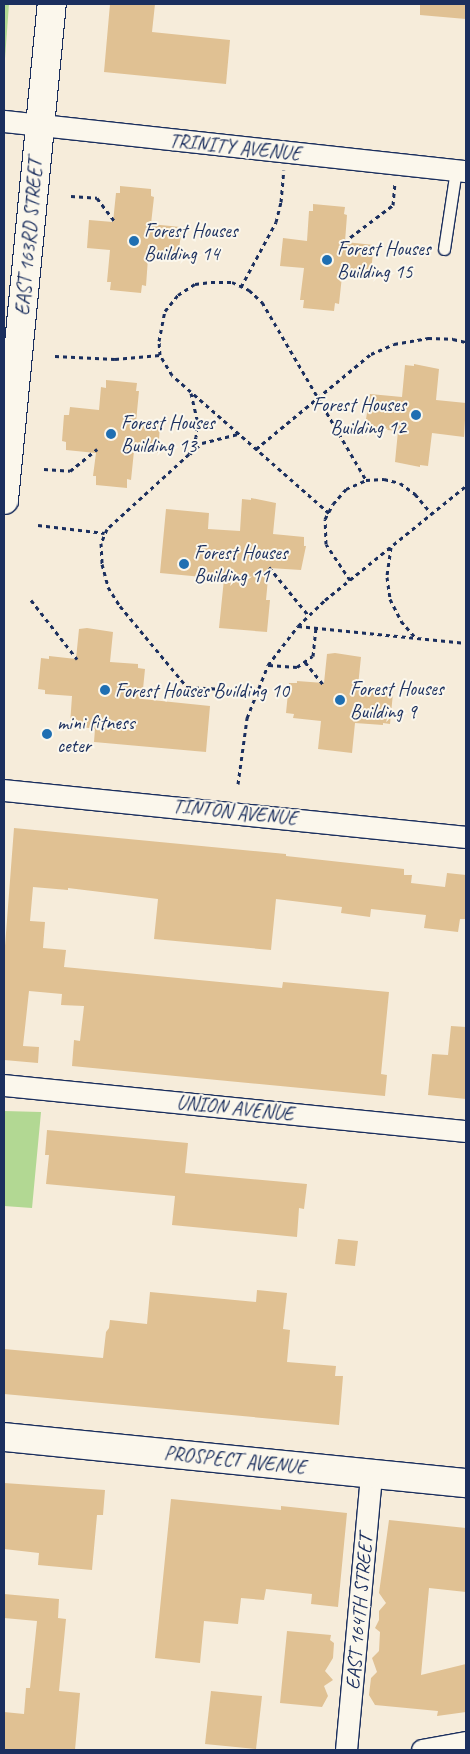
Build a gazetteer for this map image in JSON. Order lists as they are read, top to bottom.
{
  "streets": {
    "main road": ["EAST 163RD STREET", "PROSPECT AVENUE"],
    "street": [
      "TRINITY AVENUE",
      "TINTON AVENUE",
      "UNION AVENUE",
      "EAST 164TH STREET"
    ]
  },
  "crossings": [
    ["TRINITY AVENUE", "EAST 163RD STREET"],
    ["PROSPECT AVENUE", "EAST 164TH STREET"]
  ],
  "places": [
    "Forest Houses Building 14",
    "Forest Houses Building 15",
    "Forest Houses Building 12",
    "Forest Houses Building 13",
    "Forest Houses Building 11",
    "Forest Houses Building 10",
    "Forest Houses Building 9",
    "mini fitness ceter"
  ]
}
